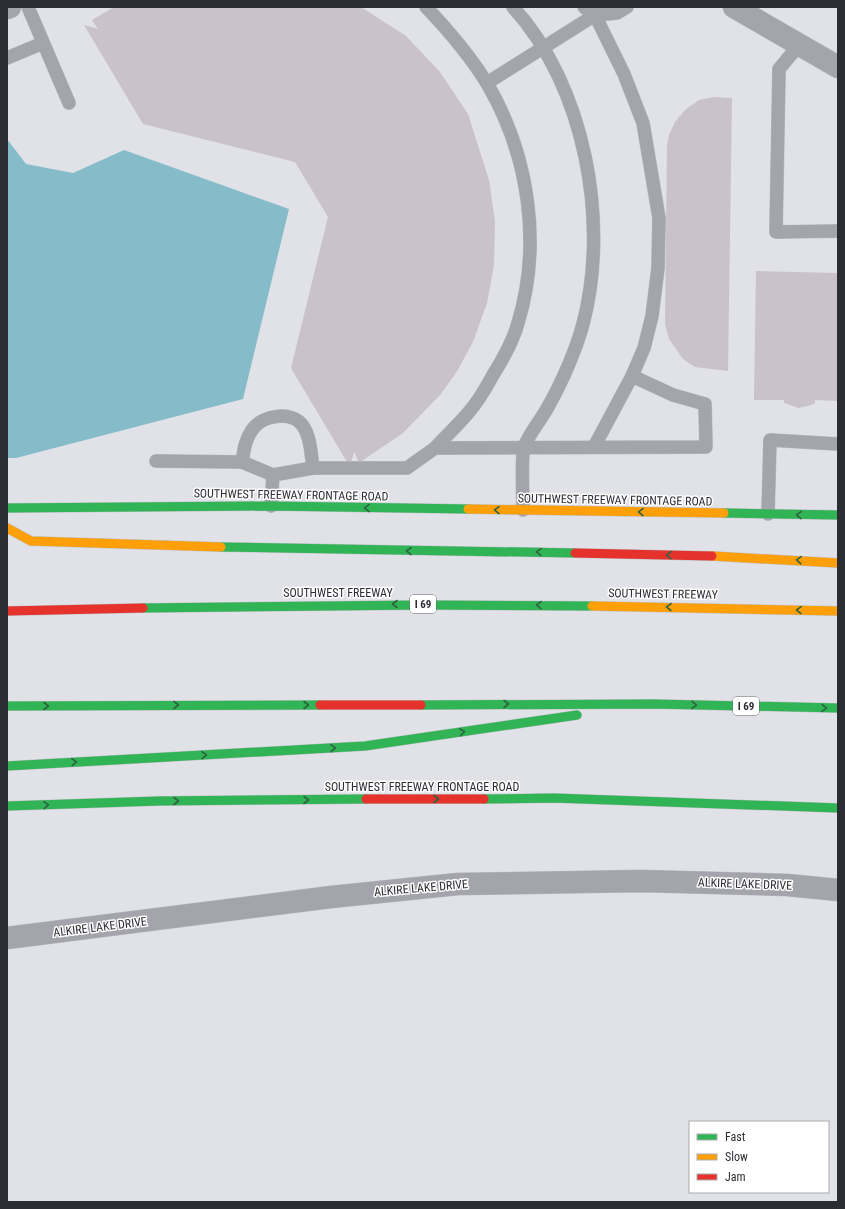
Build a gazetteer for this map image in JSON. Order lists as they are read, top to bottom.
{
  "streets": {
    "main road": ["SOUTHWEST FREEWAY FRONTAGE ROAD", "SOUTHWEST FREEWAY", "I 69"],
    "street": ["ALKIRE LAKE DRIVE"]
  },
  "legend": ["Fast", "Slow", "Jam"]
}
